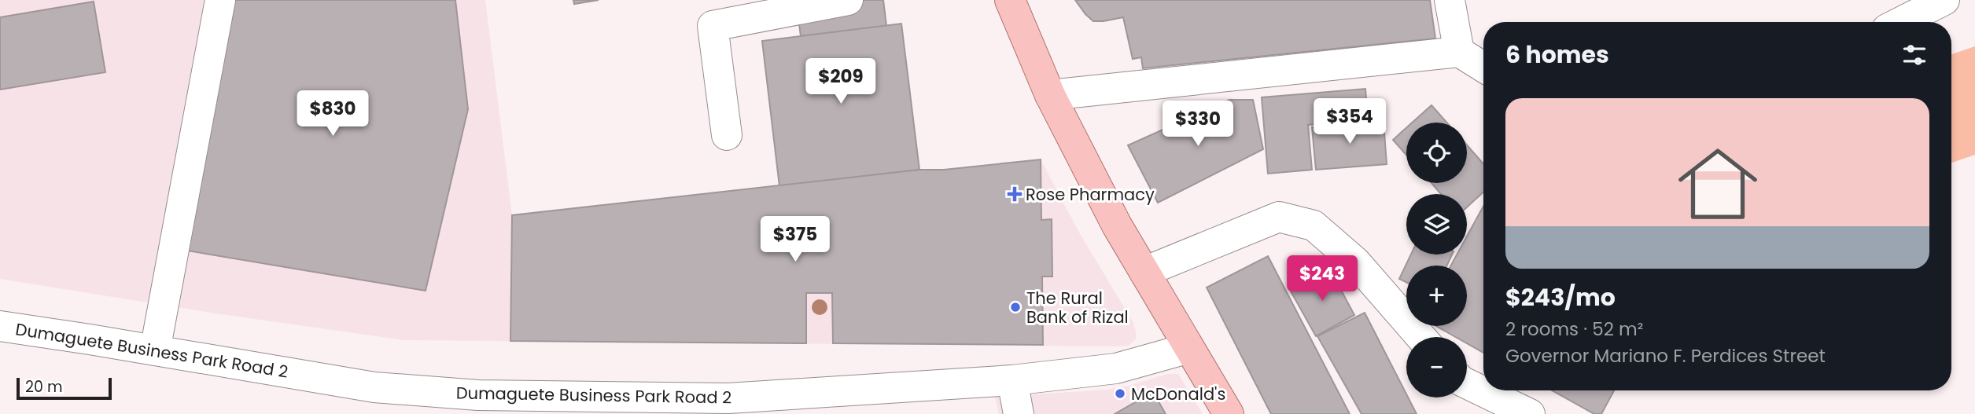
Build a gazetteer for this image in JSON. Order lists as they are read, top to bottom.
{
  "streets": {
    "street": ["Dumaguete Business Park Road 2"]
  },
  "places": {
    "health": ["Rose Pharmacy"],
    "other": ["The Rural Bank of Rizal", "McDonald's"]
  },
  "scale_bar": "20 m",
  "page": {
    "heading": "6 homes",
    "price": [
      "$209",
      "$830",
      "$354",
      "$330",
      "$375",
      "$243"
    ],
    "list": [
      {
        "name": "$243/mo",
        "note": "2 rooms · 52 m² · Governor Mariano F. Perdices Street"
      }
    ],
    "map_buttons": ["+", "−"],
    "scale": "20 m"
  }
}
